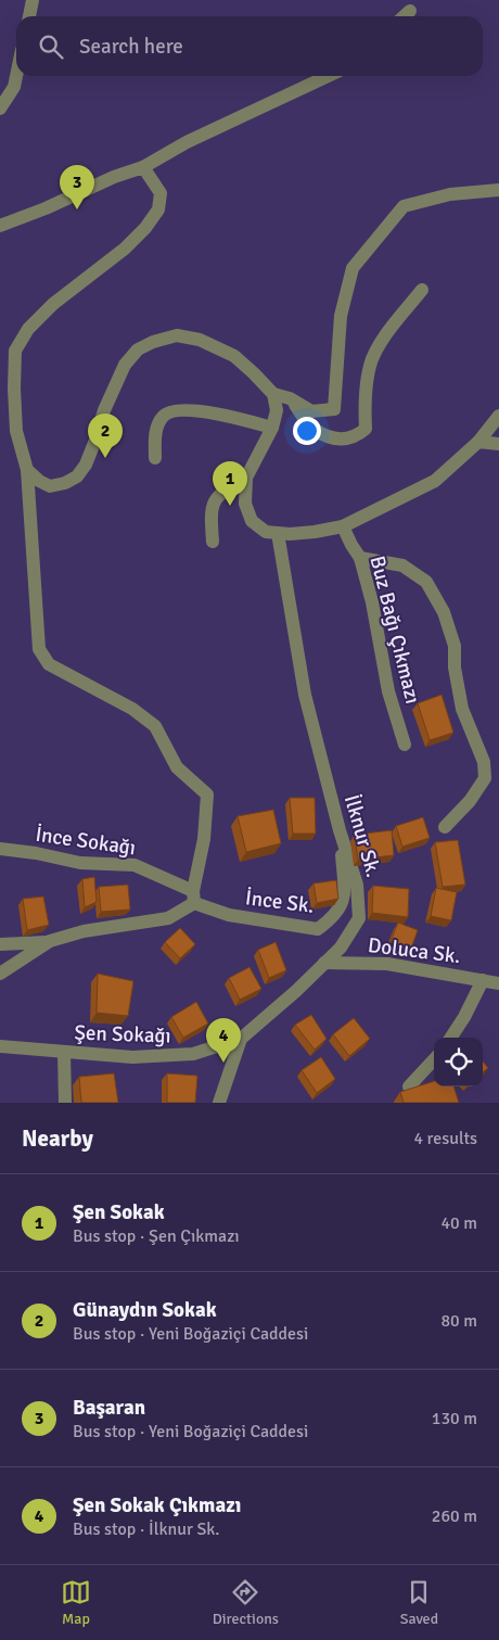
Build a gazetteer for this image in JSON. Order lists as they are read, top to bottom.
{
  "streets": {
    "street": [
      "Buz Bağı Çıkmazı",
      "İlknur Sk.",
      "İnce Sokağı",
      "İnce Sk.",
      "Doluca Sk.",
      "Şen Sokağı"
    ]
  },
  "crossings": [
    ["İlknur Sk.", "İnce Sk."],
    ["İlknur Sk.", "Doluca Sk."],
    ["İlknur Sk.", "Şen Sokağı"],
    ["İnce Sokağı", "İnce Sk."]
  ],
  "page": {
    "search": "Search here",
    "pins": [
      "3",
      "2",
      "1",
      "4"
    ],
    "heading": ["Nearby", "4 results"],
    "list": [
      {
        "mark": "1",
        "name": "Şen Sokak",
        "note": "Bus stop · Şen Çıkmazı",
        "value": "40 m"
      },
      {
        "mark": "2",
        "name": "Günaydın Sokak",
        "note": "Bus stop · Yeni Boğaziçi Caddesi",
        "value": "80 m"
      },
      {
        "mark": "3",
        "name": "Başaran",
        "note": "Bus stop · Yeni Boğaziçi Caddesi",
        "value": "130 m"
      },
      {
        "mark": "4",
        "name": "Şen Sokak Çıkmazı",
        "note": "Bus stop · İlknur Sk.",
        "value": "260 m"
      }
    ],
    "nav": ["Map", "Directions", "Saved"]
  }
}
